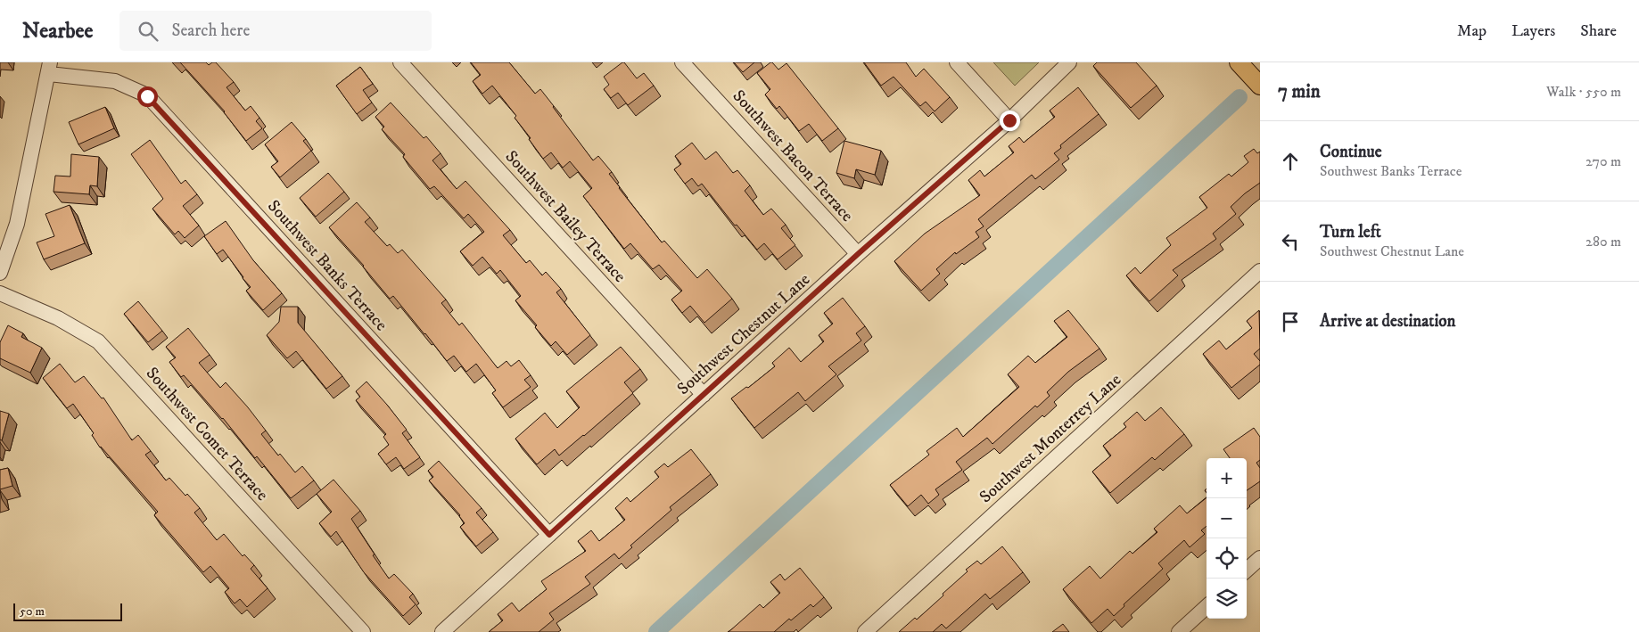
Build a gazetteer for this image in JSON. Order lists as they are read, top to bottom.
{
  "streets": {
    "street": [
      "Southwest Bacon Terrace",
      "Southwest Bailey Terrace",
      "Southwest Banks Terrace",
      "Southwest Chestnut Lane",
      "Southwest Comet Terrace",
      "Southwest Monterrey Lane"
    ]
  },
  "crossings": [
    ["Southwest Bacon Terrace", "Southwest Chestnut Lane"],
    ["Southwest Bailey Terrace", "Southwest Chestnut Lane"],
    ["Southwest Banks Terrace", "Southwest Chestnut Lane"]
  ],
  "scale_bar": "50 m",
  "page": {
    "header": "Nearbee",
    "search": "Search here",
    "nav": ["Map", "Layers", "Share"],
    "heading": ["7 min", "Walk · 550 m"],
    "list": [
      ["Continue", "Southwest Banks Terrace", "270 m"],
      ["Turn left", "Southwest Chestnut Lane", "280 m"],
      "Arrive at destination"
    ],
    "map_buttons": ["+", "−"],
    "scale": "50 m"
  }
}
